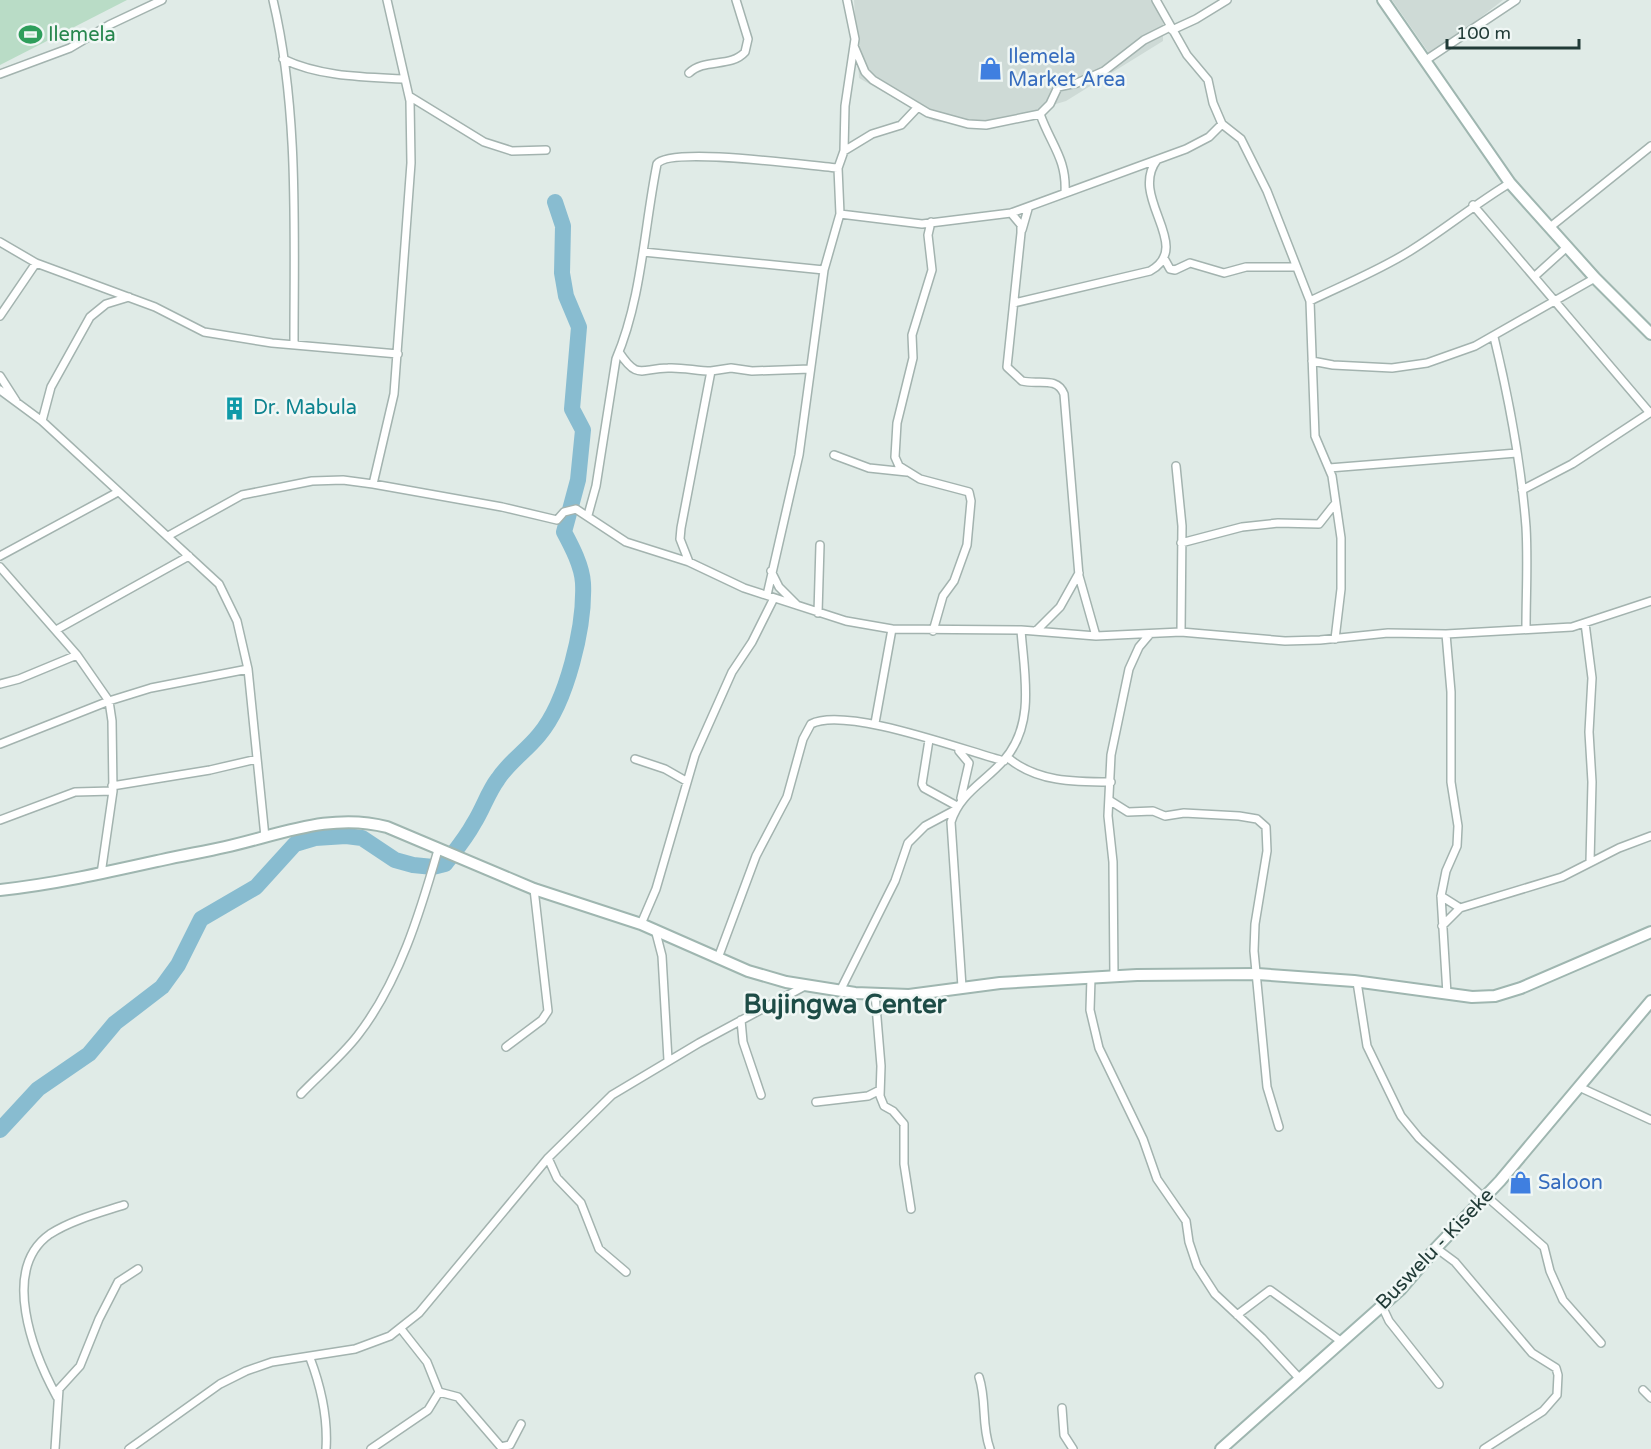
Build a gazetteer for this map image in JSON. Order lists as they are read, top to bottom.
{
  "streets": {
    "street": ["Buswelu - Kiseke"]
  },
  "districts": ["Bujingwa Center"],
  "places": {
    "sports": ["Ilemela"],
    "shop": ["Ilemela Market Area", "Saloon"],
    "building": ["Dr. Mabula"]
  },
  "scale_bar": "100 m"
}
